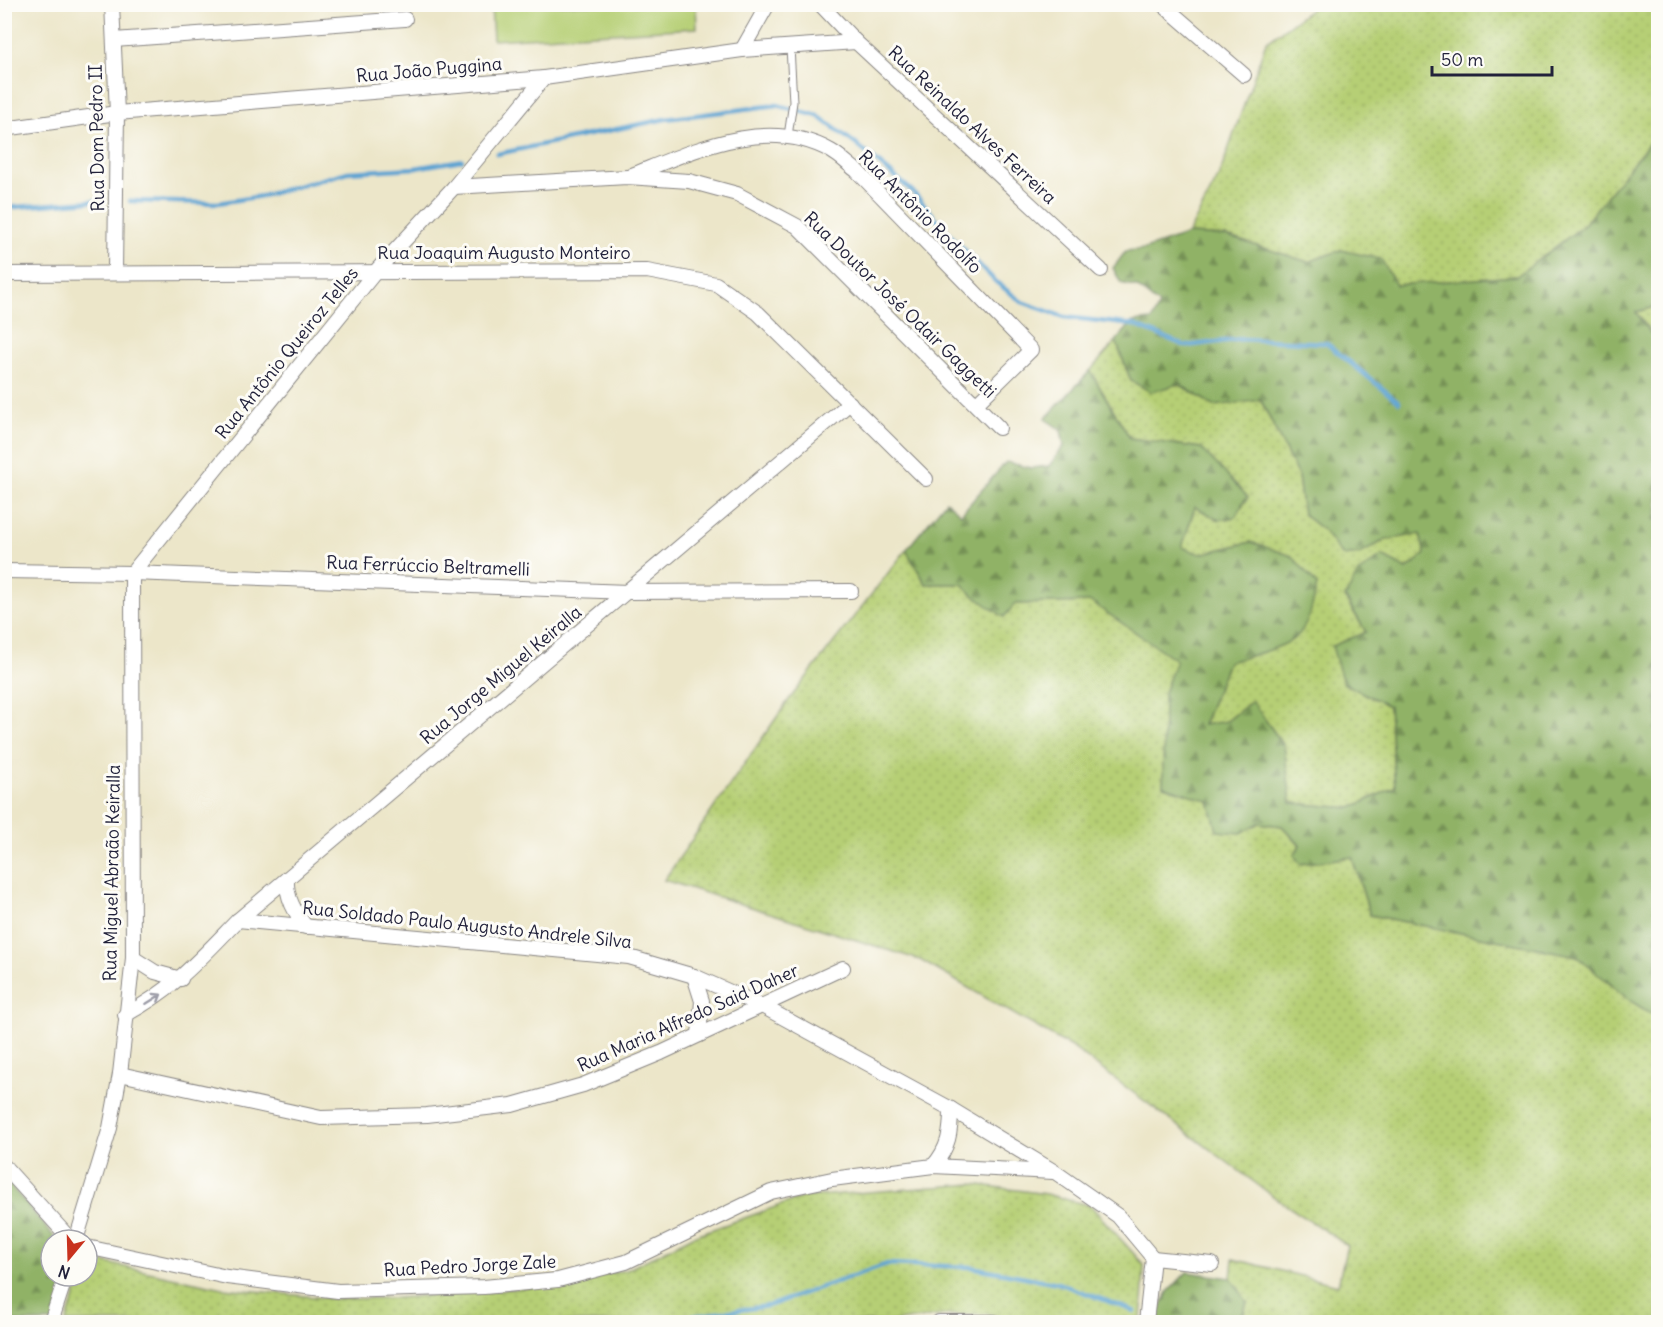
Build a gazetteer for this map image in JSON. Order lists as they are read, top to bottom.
{
  "streets": {
    "street": [
      "Rua João Puggina",
      "Rua Reinaldo Alves Ferreira",
      "Rua Dom Pedro II",
      "Rua Antônio Rodolfo",
      "Rua Joaquim Augusto Monteiro",
      "Rua Doutor José Odair Gaggetti",
      "Rua Antônio Queiroz Telles",
      "Rua Ferrúccio Beltramelli",
      "Rua Jorge Miguel Keiralla",
      "Rua Miguel Abraão Keiralla",
      "Rua Soldado Paulo Augusto Andrele Silva",
      "Rua Maria Alfredo Said Daher",
      "Rua Pedro Jorge Zale"
    ]
  },
  "crossings": [
    ["Rua João Puggina", "Rua Reinaldo Alves Ferreira"],
    ["Rua João Puggina", "Rua Dom Pedro II"],
    ["Rua João Puggina", "Rua Antônio Queiroz Telles"],
    ["Rua Dom Pedro II", "Rua Joaquim Augusto Monteiro"],
    ["Rua Antônio Rodolfo", "Rua Doutor José Odair Gaggetti"],
    ["Rua Joaquim Augusto Monteiro", "Rua Antônio Queiroz Telles"],
    ["Rua Joaquim Augusto Monteiro", "Rua Jorge Miguel Keiralla"],
    ["Rua Doutor José Odair Gaggetti", "Rua Antônio Queiroz Telles"],
    ["Rua Antônio Queiroz Telles", "Rua Ferrúccio Beltramelli"],
    ["Rua Antônio Queiroz Telles", "Rua Miguel Abraão Keiralla"],
    ["Rua Ferrúccio Beltramelli", "Rua Jorge Miguel Keiralla"],
    ["Rua Ferrúccio Beltramelli", "Rua Miguel Abraão Keiralla"],
    ["Rua Jorge Miguel Keiralla", "Rua Miguel Abraão Keiralla"],
    ["Rua Jorge Miguel Keiralla", "Rua Soldado Paulo Augusto Andrele Silva"],
    ["Rua Miguel Abraão Keiralla", "Rua Maria Alfredo Said Daher"],
    ["Rua Soldado Paulo Augusto Andrele Silva", "Rua Maria Alfredo Said Daher"],
    ["Rua Soldado Paulo Augusto Andrele Silva", "Rua Pedro Jorge Zale"]
  ],
  "scale_bar": "50 m",
  "north": "bottom"
}
